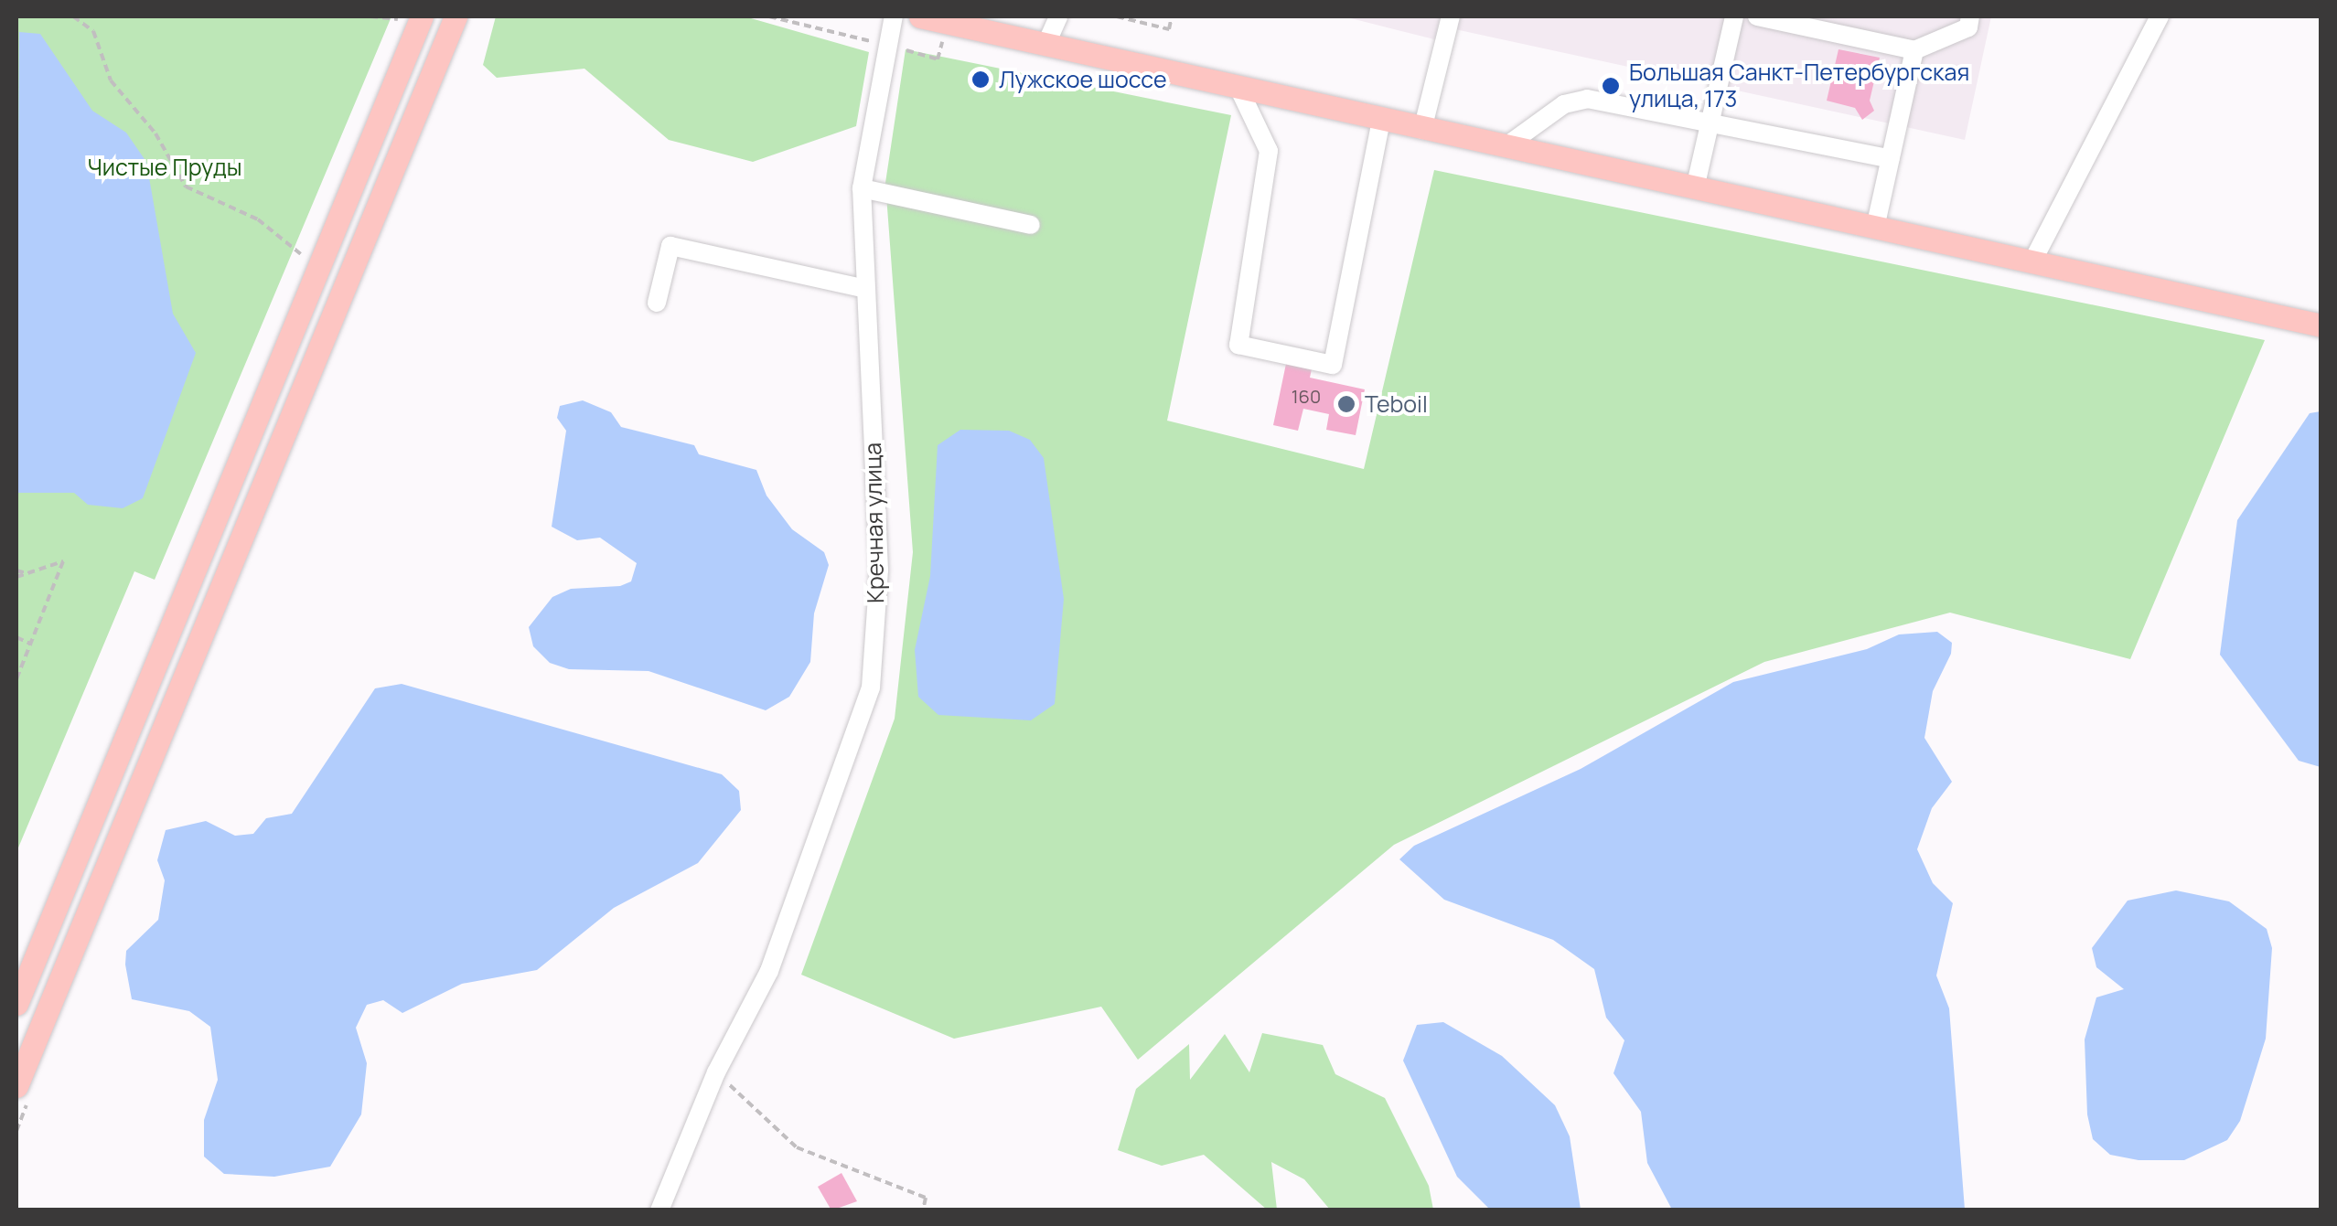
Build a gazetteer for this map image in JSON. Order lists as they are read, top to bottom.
{
  "streets": {
    "street": ["Кречная улица"]
  },
  "parks": ["Чистые Пруды"],
  "places": ["Лужское шоссе", "Большая Санкт-Петербургская улица, 173", "Teboil"],
  "house_numbers": ["160"]
}
